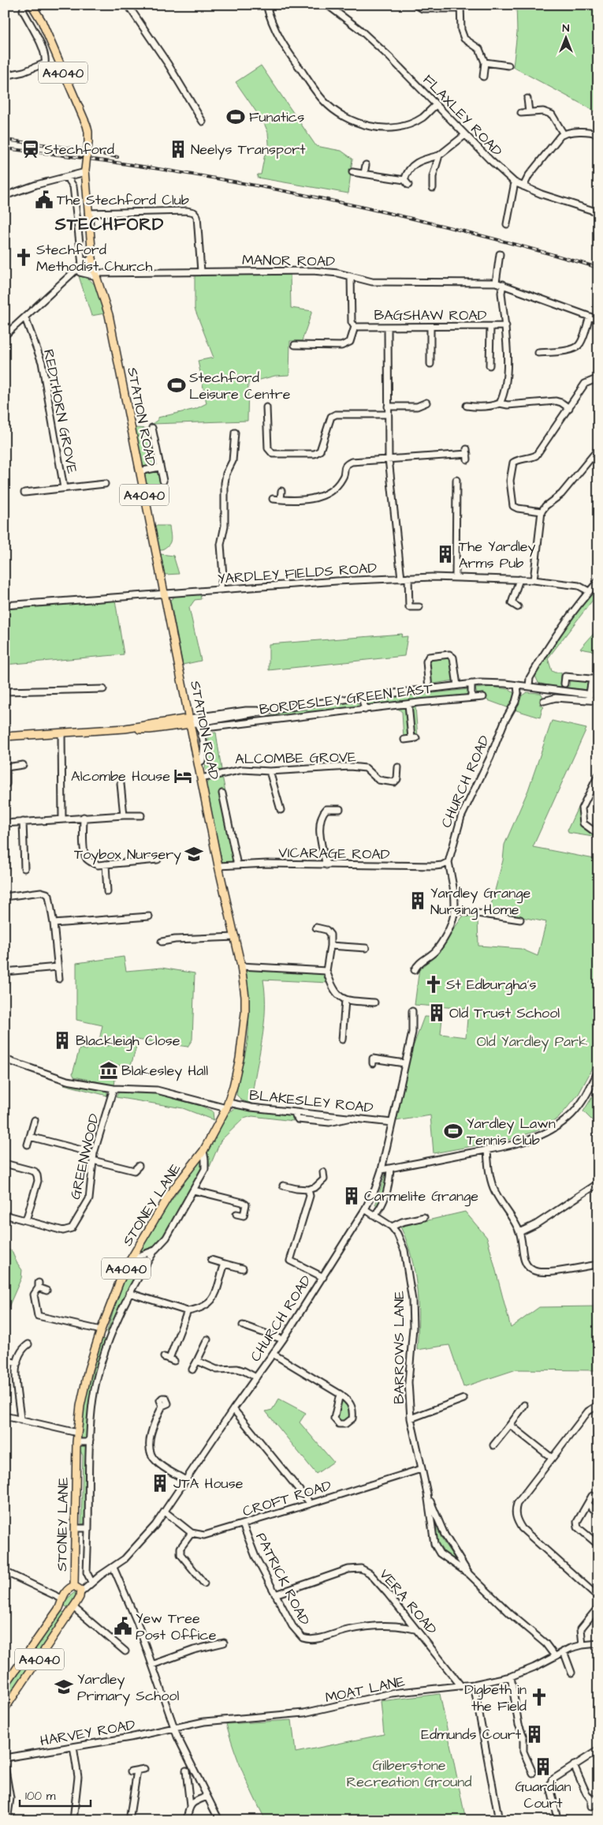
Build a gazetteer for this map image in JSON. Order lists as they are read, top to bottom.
{
  "streets": {
    "main road": [
      "A4040",
      "STATION ROAD",
      "BORDESLEY GREEN EAST",
      "CHURCH ROAD",
      "STONEY LANE"
    ],
    "street": [
      "FLAXLEY ROAD",
      "MANOR ROAD",
      "BAGSHAW ROAD",
      "REDTHORN GROVE",
      "YARDLEY FIELDS ROAD",
      "ALCOMBE GROVE",
      "VICARAGE ROAD",
      "BLAKESLEY ROAD",
      "GREENWOOD",
      "BARROWS LANE",
      "CROFT ROAD",
      "PATRICK ROAD",
      "VERA ROAD",
      "MOAT LANE",
      "HARVEY ROAD"
    ]
  },
  "crossings": [
    ["A4040", "STONEY LANE"],
    ["MANOR ROAD", "STATION ROAD"],
    ["STATION ROAD", "YARDLEY FIELDS ROAD"],
    ["STATION ROAD", "BORDESLEY GREEN EAST"],
    ["STATION ROAD", "ALCOMBE GROVE"],
    ["STATION ROAD", "VICARAGE ROAD"],
    ["STATION ROAD", "STONEY LANE"],
    ["BORDESLEY GREEN EAST", "CHURCH ROAD"],
    ["CHURCH ROAD", "VICARAGE ROAD"],
    ["CHURCH ROAD", "BLAKESLEY ROAD"],
    ["CHURCH ROAD", "BARROWS LANE"],
    ["VICARAGE ROAD", "STONEY LANE"],
    ["BLAKESLEY ROAD", "GREENWOOD"],
    ["BLAKESLEY ROAD", "STONEY LANE"],
    ["BARROWS LANE", "CROFT ROAD"],
    ["BARROWS LANE", "MOAT LANE"],
    ["CROFT ROAD", "PATRICK ROAD"],
    ["PATRICK ROAD", "VERA ROAD"],
    ["VERA ROAD", "MOAT LANE"],
    ["MOAT LANE", "HARVEY ROAD"]
  ],
  "districts": ["STECHFORD"],
  "parks": ["Old Yardley Park", "Gilberstone Recreation Ground"],
  "places": {
    "sports": ["Funatics", "Stechford Leisure Centre", "Yardley Lawn Tennis Club"],
    "station": ["Stechford"],
    "building": [
      "Neelys Transport",
      "The Yardley Arms Pub",
      "Yardley Grange Nursing Home",
      "Old Trust School",
      "Blackleigh Close",
      "Carmelite Grange",
      "JTA House",
      "Edmunds Court",
      "Guardian Court"
    ],
    "public building": ["The Stechford Club", "Yew Tree Post Office"],
    "church": ["Stechford Methodist Church", "St Edburgha's", "Digbeth in the Field"],
    "hotel": ["Alcombe House"],
    "school or university": ["Toybox Nursery", "Yardley Primary School"],
    "museum": ["Blakesley Hall"]
  },
  "scale_bar": "100 m",
  "north": "top"
}
